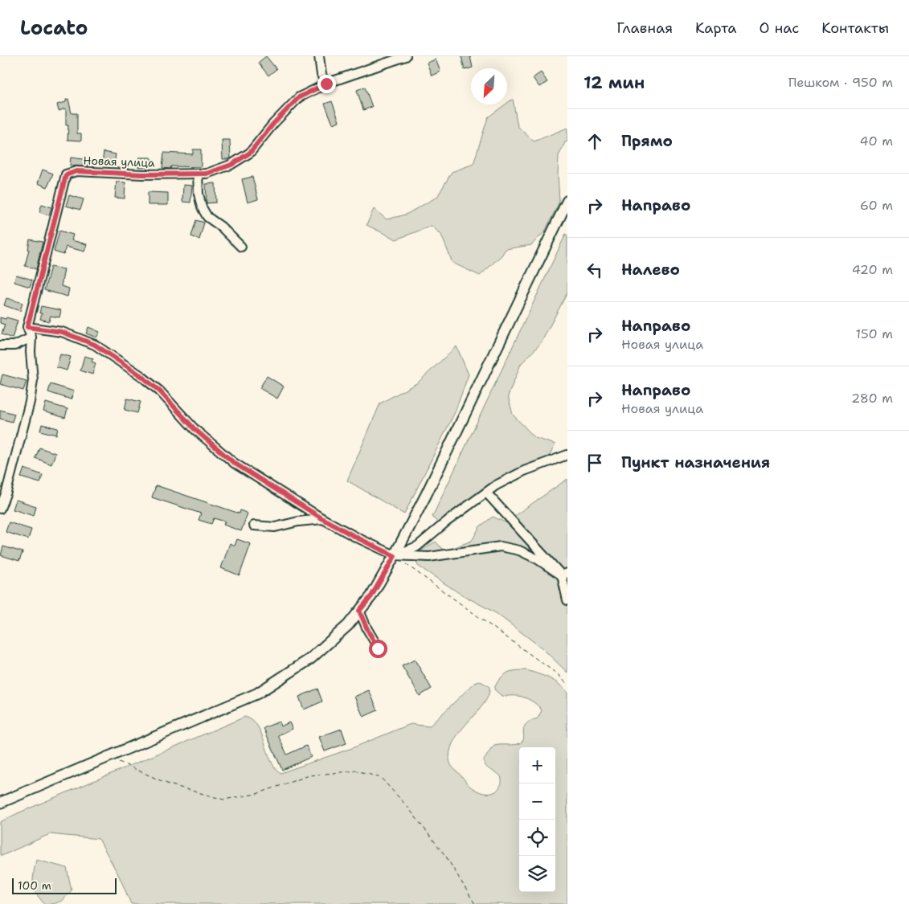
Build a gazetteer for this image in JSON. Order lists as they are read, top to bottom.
{
  "streets": {
    "street": ["Новая улица"]
  },
  "scale_bar": "100 m",
  "north": "bottom left",
  "page": {
    "header": "Locato",
    "nav": [
      "Главная",
      "Карта",
      "О нас",
      "Контакты"
    ],
    "heading": ["12 мин", "Пешком · 950 m"],
    "list": [
      ["Прямо", "40 m"],
      ["Направо", "60 m"],
      ["Налево", "420 m"],
      ["Направо", "Новая улица", "150 m"],
      ["Направо", "Новая улица", "280 m"],
      "Пункт назначения"
    ],
    "map_buttons": ["+", "−"],
    "scale": "100 m"
  }
}
